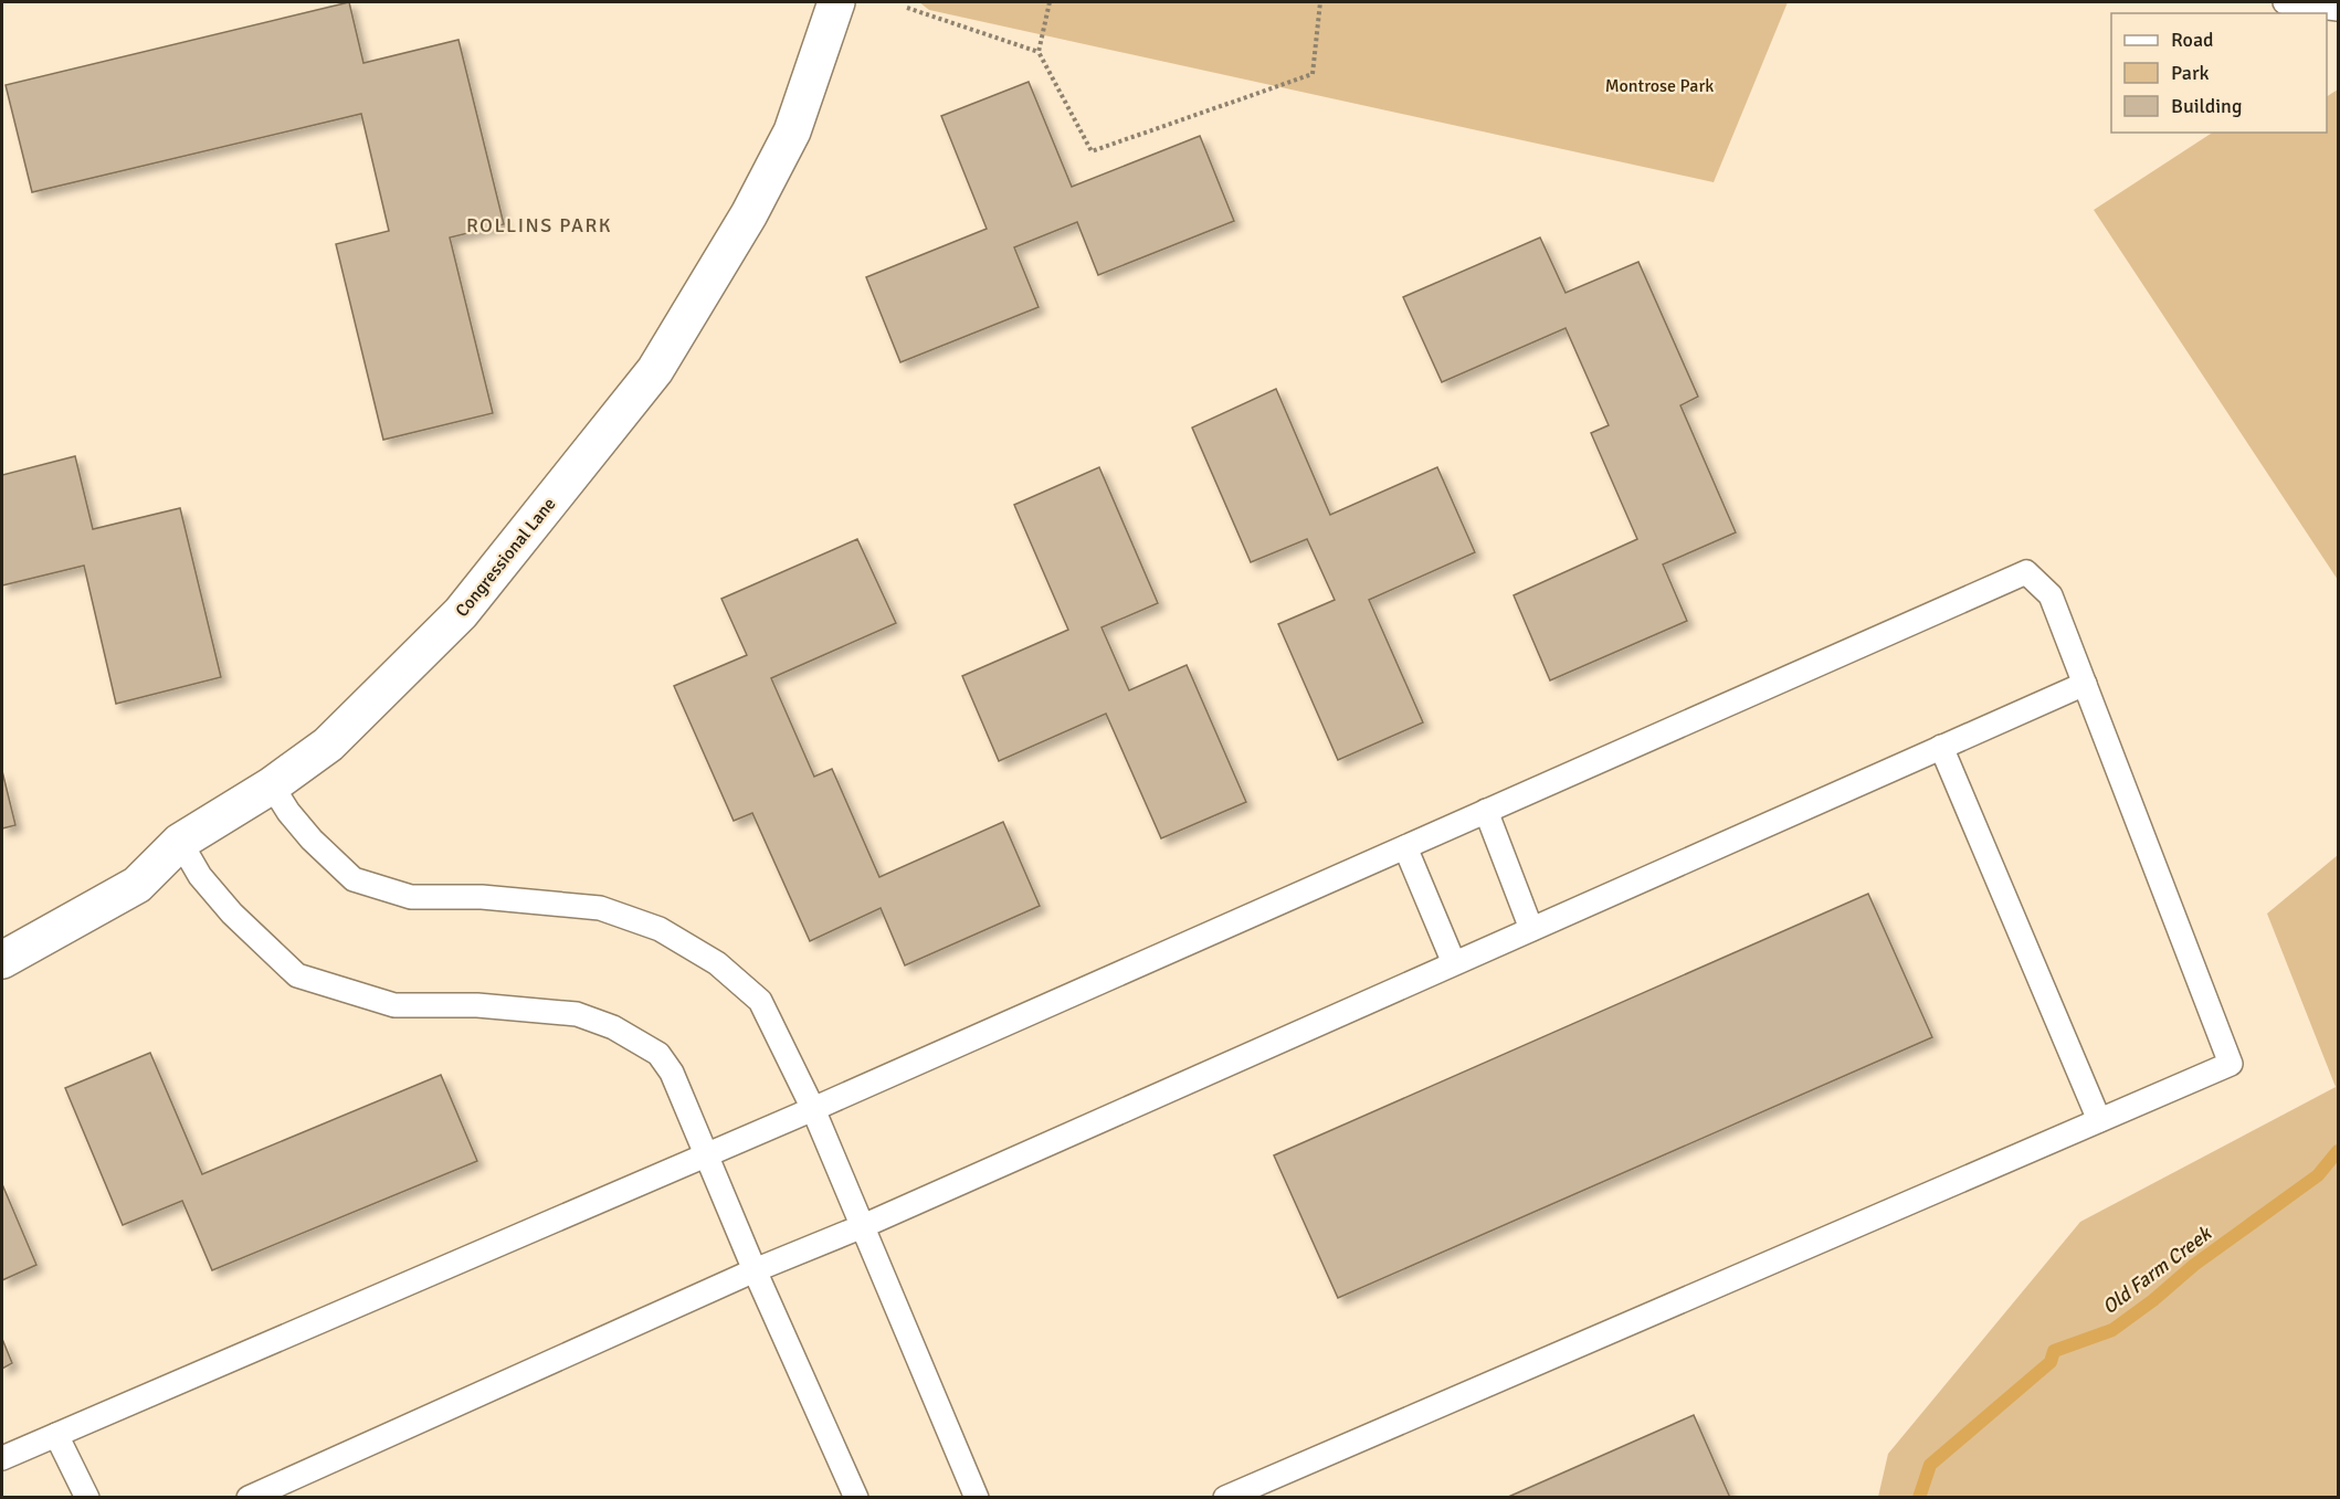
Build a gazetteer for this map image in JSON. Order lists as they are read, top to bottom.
{
  "streets": {
    "street": ["Congressional Lane"]
  },
  "districts": ["ROLLINS PARK"],
  "water": ["Old Farm Creek"],
  "parks": ["Montrose Park"],
  "legend": ["Road", "Park", "Building"]
}
